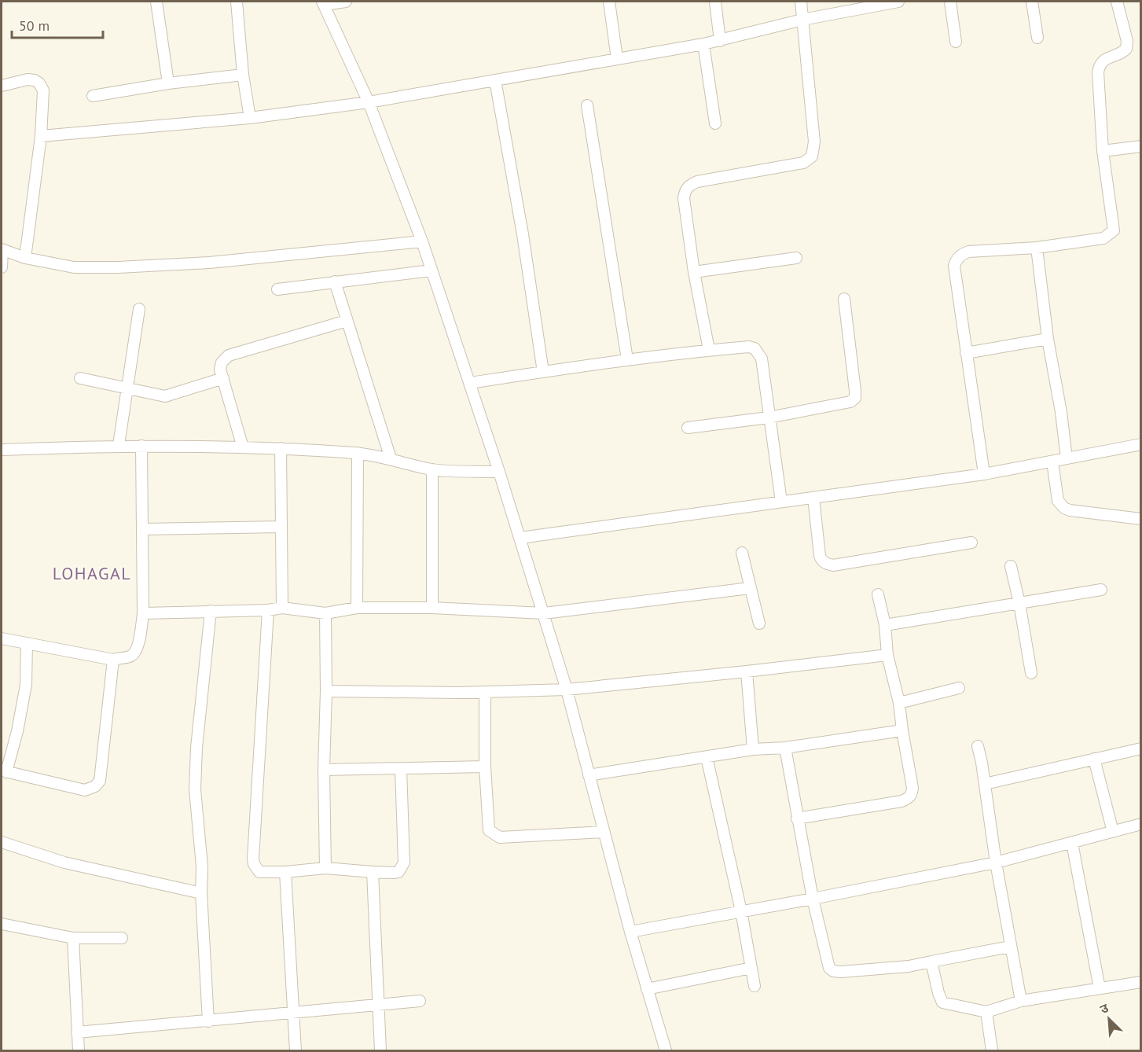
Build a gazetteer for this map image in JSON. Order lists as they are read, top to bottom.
{
  "districts": ["LOHAGAL"],
  "scale_bar": "50 m",
  "north": "top left"
}
